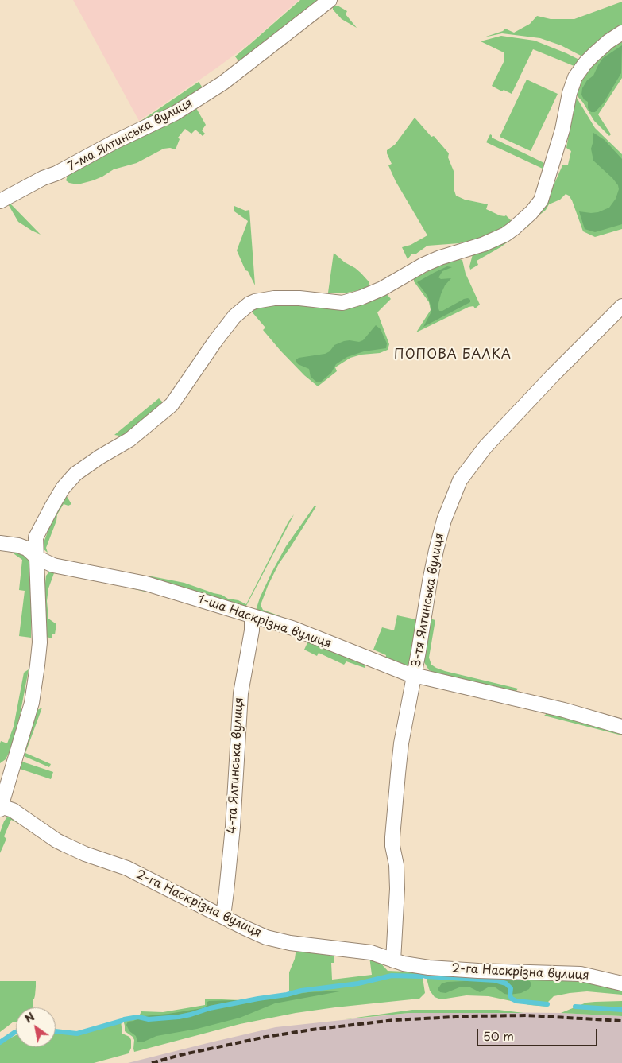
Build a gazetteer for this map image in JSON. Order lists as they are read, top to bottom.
{
  "streets": {
    "street": [
      "7-ма Ялтинська вулиця",
      "3-тя Ялтинська вулиця",
      "1-ша Наскрізна вулиця",
      "4-та Ялтинська вулиця",
      "2-га Наскрізна вулиця"
    ]
  },
  "crossings": [
    ["3-тя Ялтинська вулиця", "1-ша Наскрізна вулиця"],
    ["3-тя Ялтинська вулиця", "2-га Наскрізна вулиця"],
    ["1-ша Наскрізна вулиця", "4-та Ялтинська вулиця"],
    ["4-та Ялтинська вулиця", "2-га Наскрізна вулиця"]
  ],
  "districts": ["ПОПОВА БАЛКА"],
  "scale_bar": "50 m",
  "north": "top left"
}
